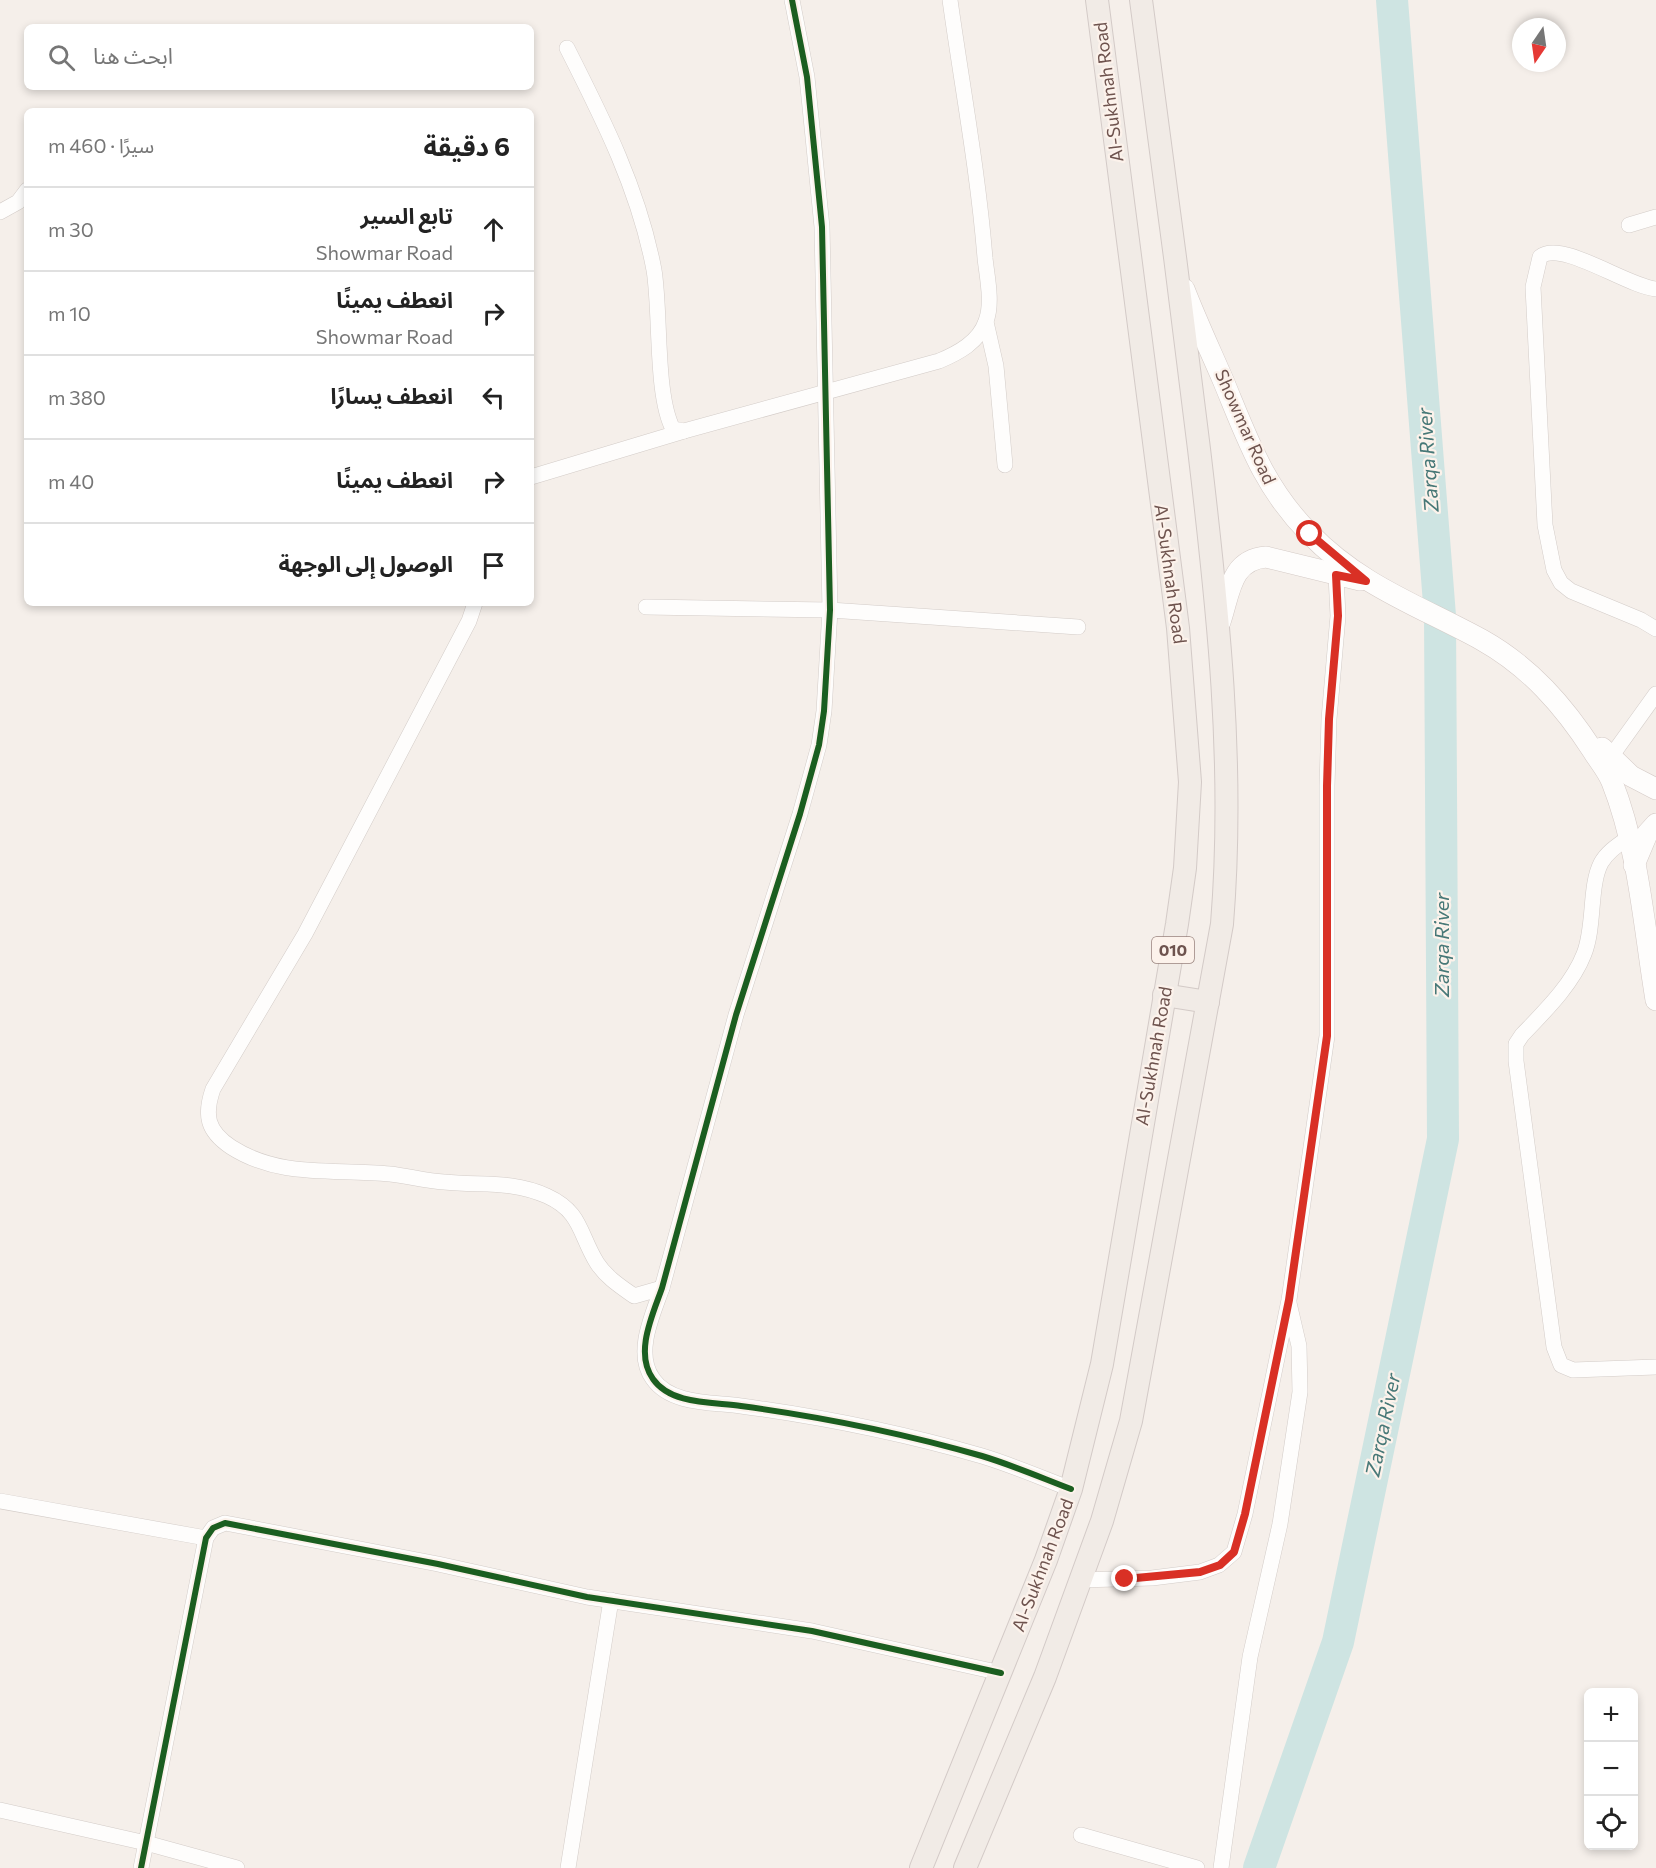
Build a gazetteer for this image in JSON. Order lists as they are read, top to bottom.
{
  "streets": {
    "main road": ["Al-Sukhnah Road", "Showmar Road", "010"]
  },
  "crossings": [
    ["Showmar Road", "010"]
  ],
  "water": ["Zarqa River"],
  "north": "bottom",
  "page": {
    "search": "ابحث هنا",
    "heading": ["6 دقيقة", "سيرًا · 460 m"],
    "list": [
      ["تابع السير", "Showmar Road", "30 m"],
      ["انعطف يمينًا", "Showmar Road", "10 m"],
      ["انعطف يسارًا", "380 m"],
      ["انعطف يمينًا", "40 m"],
      "الوصول إلى الوجهة"
    ],
    "map_buttons": ["+", "−"]
  }
}
